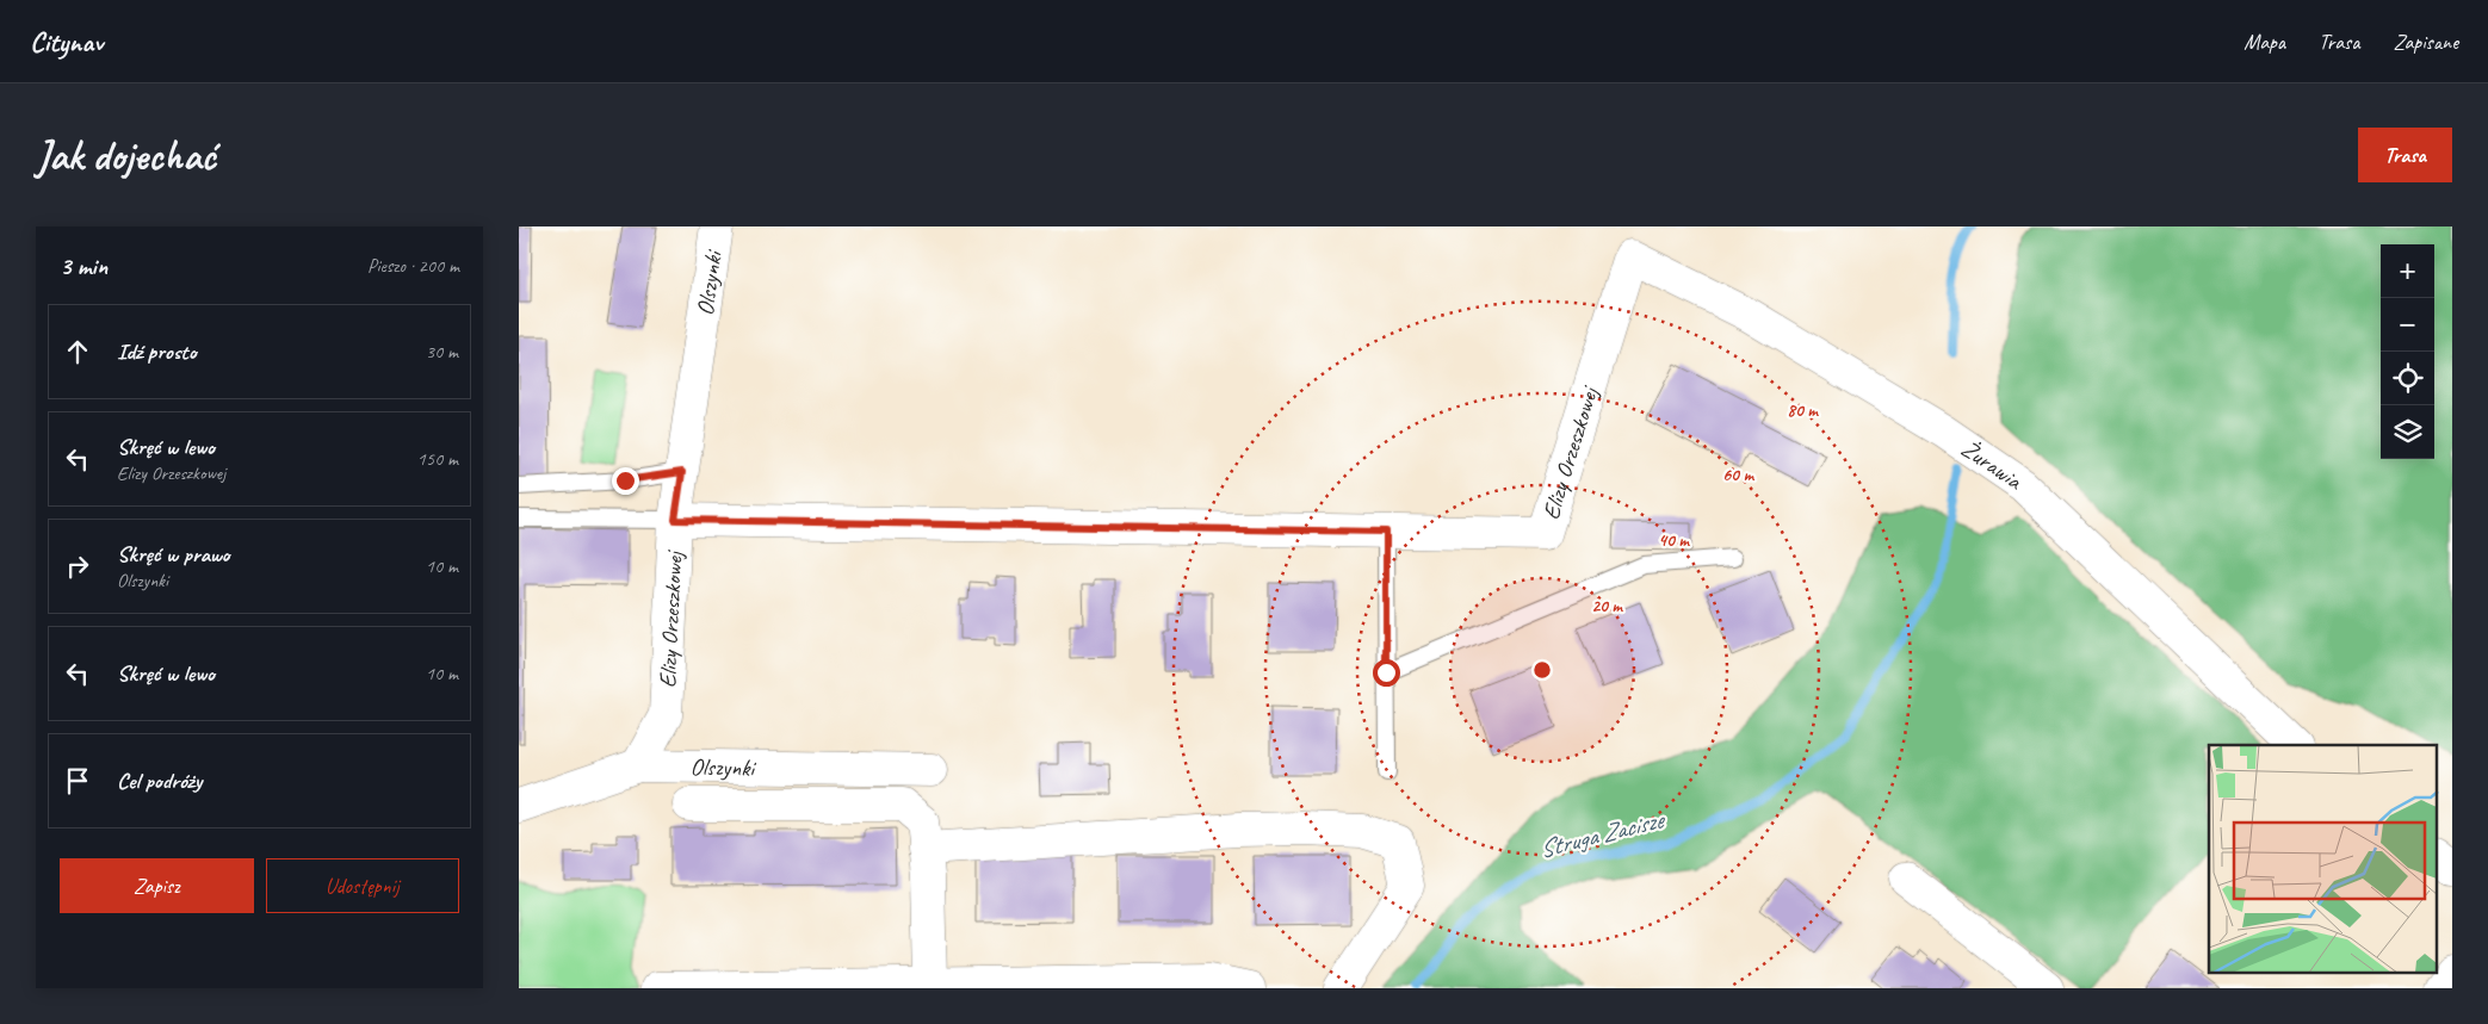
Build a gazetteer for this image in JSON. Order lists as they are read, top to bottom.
{
  "streets": {
    "street": ["Olszynki", "Elizy Orzeszkowej", "Żurawia"]
  },
  "crossings": [
    ["Olszynki", "Elizy Orzeszkowej"],
    ["Elizy Orzeszkowej", "Żurawia"]
  ],
  "water": ["Struga Zacisze"],
  "page": {
    "header": "Citynav",
    "nav": ["Mapa", "Trasa", "Zapisane"],
    "buttons": [
      "Trasa",
      ["Zapisz", "Udostępnij"]
    ],
    "title": "Jak dojechać",
    "heading": ["3 min", "Pieszo · 200 m"],
    "map_buttons": ["+", "−"],
    "list": [
      ["Idź prosto", "30 m"],
      ["Skręć w lewo", "Elizy Orzeszkowej", "150 m"],
      ["Skręć w prawo", "Olszynki", "10 m"],
      ["Skręć w lewo", "10 m"],
      "Cel podróży"
    ]
  },
  "rings": [
    "80 m",
    "60 m",
    "40 m",
    "20 m"
  ]
}
